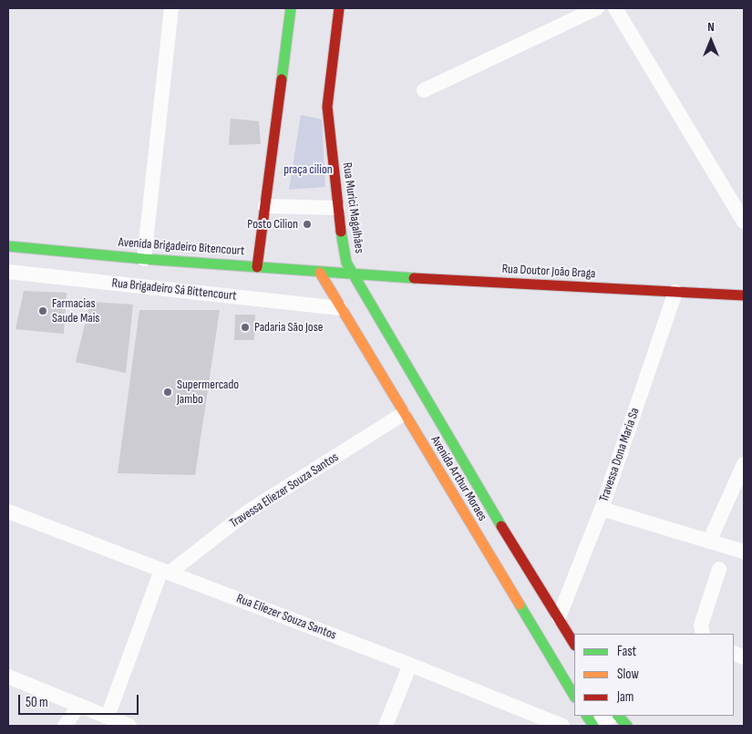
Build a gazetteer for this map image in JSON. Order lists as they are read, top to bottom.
{
  "streets": {
    "street": [
      "Rua Murici Magalhães",
      "Avenida Brigadeiro Bitencourt",
      "Rua Doutor João Braga",
      "Rua Brigadeiro Sá Bittencourt",
      "Travessa Dona Maria Sa",
      "Avenida Arthur Moraes",
      "Travessa Eliezer Souza Santos",
      "Rua Eliezer Souza Santos"
    ]
  },
  "crossings": [
    ["Rua Murici Magalhães", "Avenida Brigadeiro Bitencourt"],
    ["Rua Murici Magalhães", "Rua Doutor João Braga"],
    ["Rua Murici Magalhães", "Avenida Arthur Moraes"],
    ["Avenida Brigadeiro Bitencourt", "Rua Doutor João Braga"],
    ["Avenida Brigadeiro Bitencourt", "Avenida Arthur Moraes"],
    ["Rua Doutor João Braga", "Travessa Dona Maria Sa"],
    ["Rua Doutor João Braga", "Avenida Arthur Moraes"],
    ["Rua Brigadeiro Sá Bittencourt", "Avenida Arthur Moraes"],
    ["Travessa Dona Maria Sa", "Avenida Arthur Moraes"],
    ["Avenida Arthur Moraes", "Travessa Eliezer Souza Santos"],
    ["Travessa Eliezer Souza Santos", "Rua Eliezer Souza Santos"]
  ],
  "parks": ["praça cilion"],
  "places": [
    "Posto Cilion",
    "Farmacias Saude Mais",
    "Padaria São Jose",
    "Supermercado Jambo"
  ],
  "legend": ["Fast", "Slow", "Jam"],
  "scale_bar": "50 m",
  "north": "top"
}
